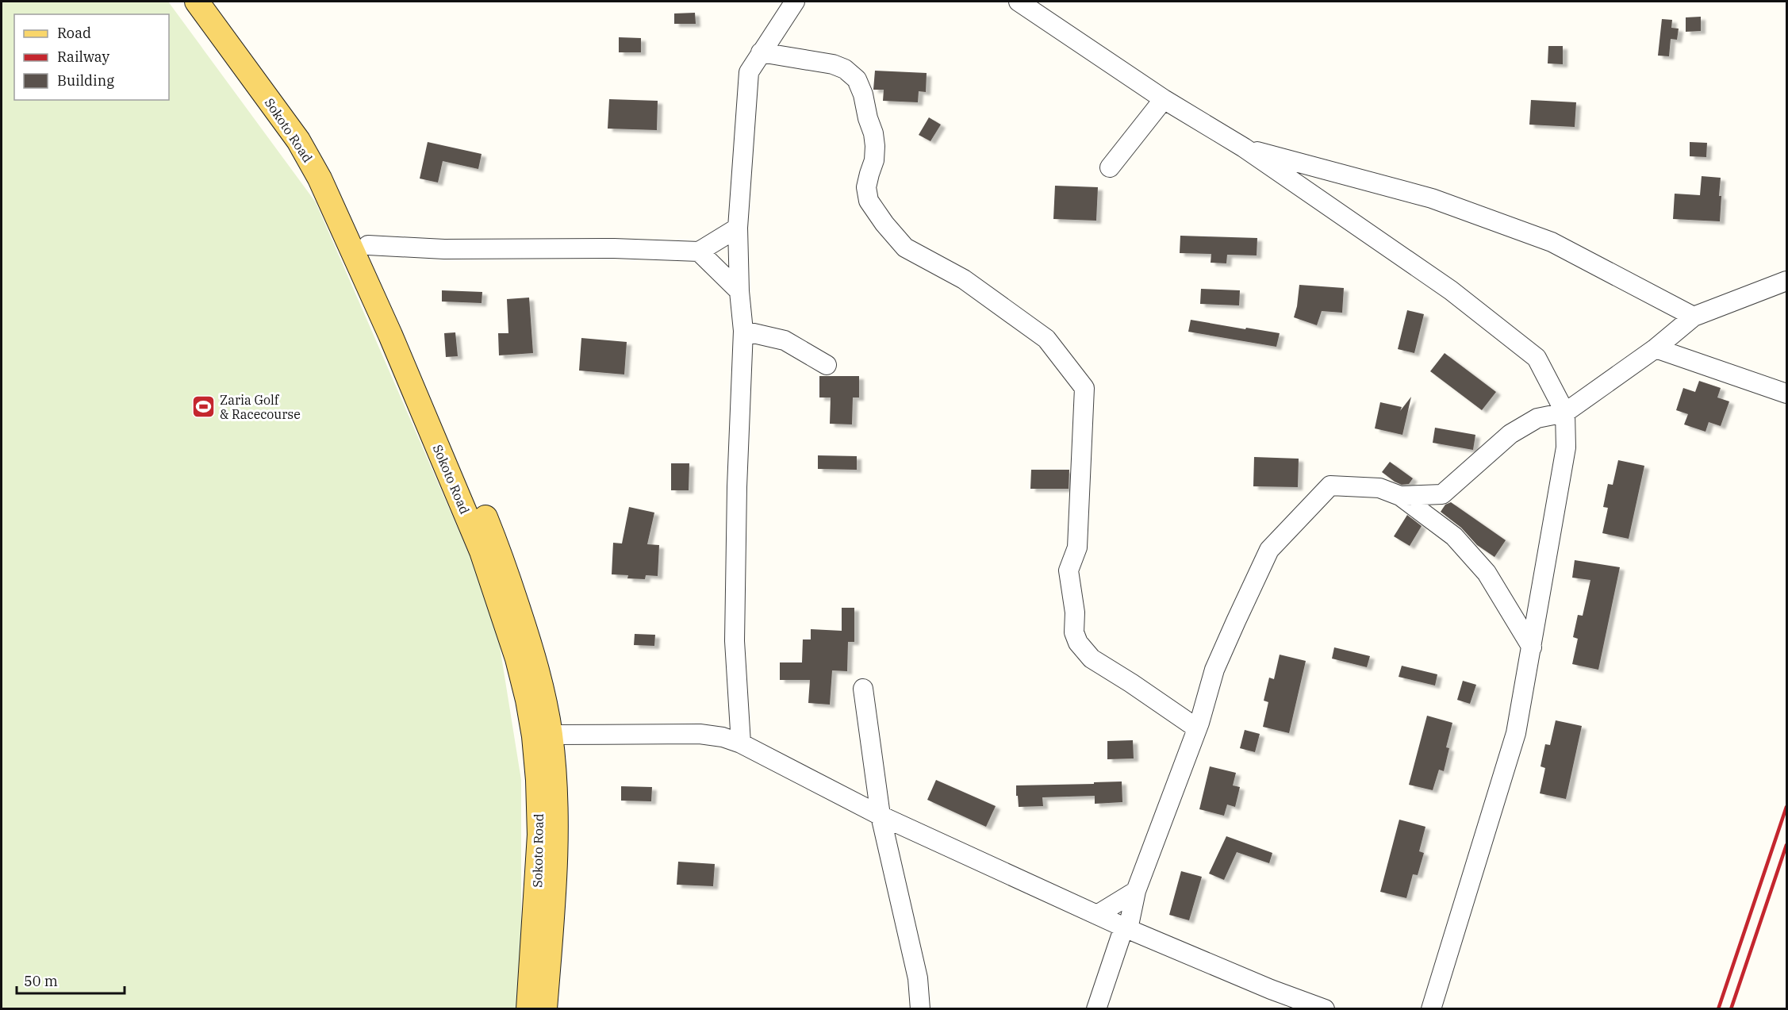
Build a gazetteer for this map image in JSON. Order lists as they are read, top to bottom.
{
  "streets": {
    "main road": ["Sokoto Road"]
  },
  "places": {
    "sports": ["Zaria Golf & Racecourse"]
  },
  "legend": ["Road", "Railway", "Building"],
  "scale_bar": "50 m"
}
